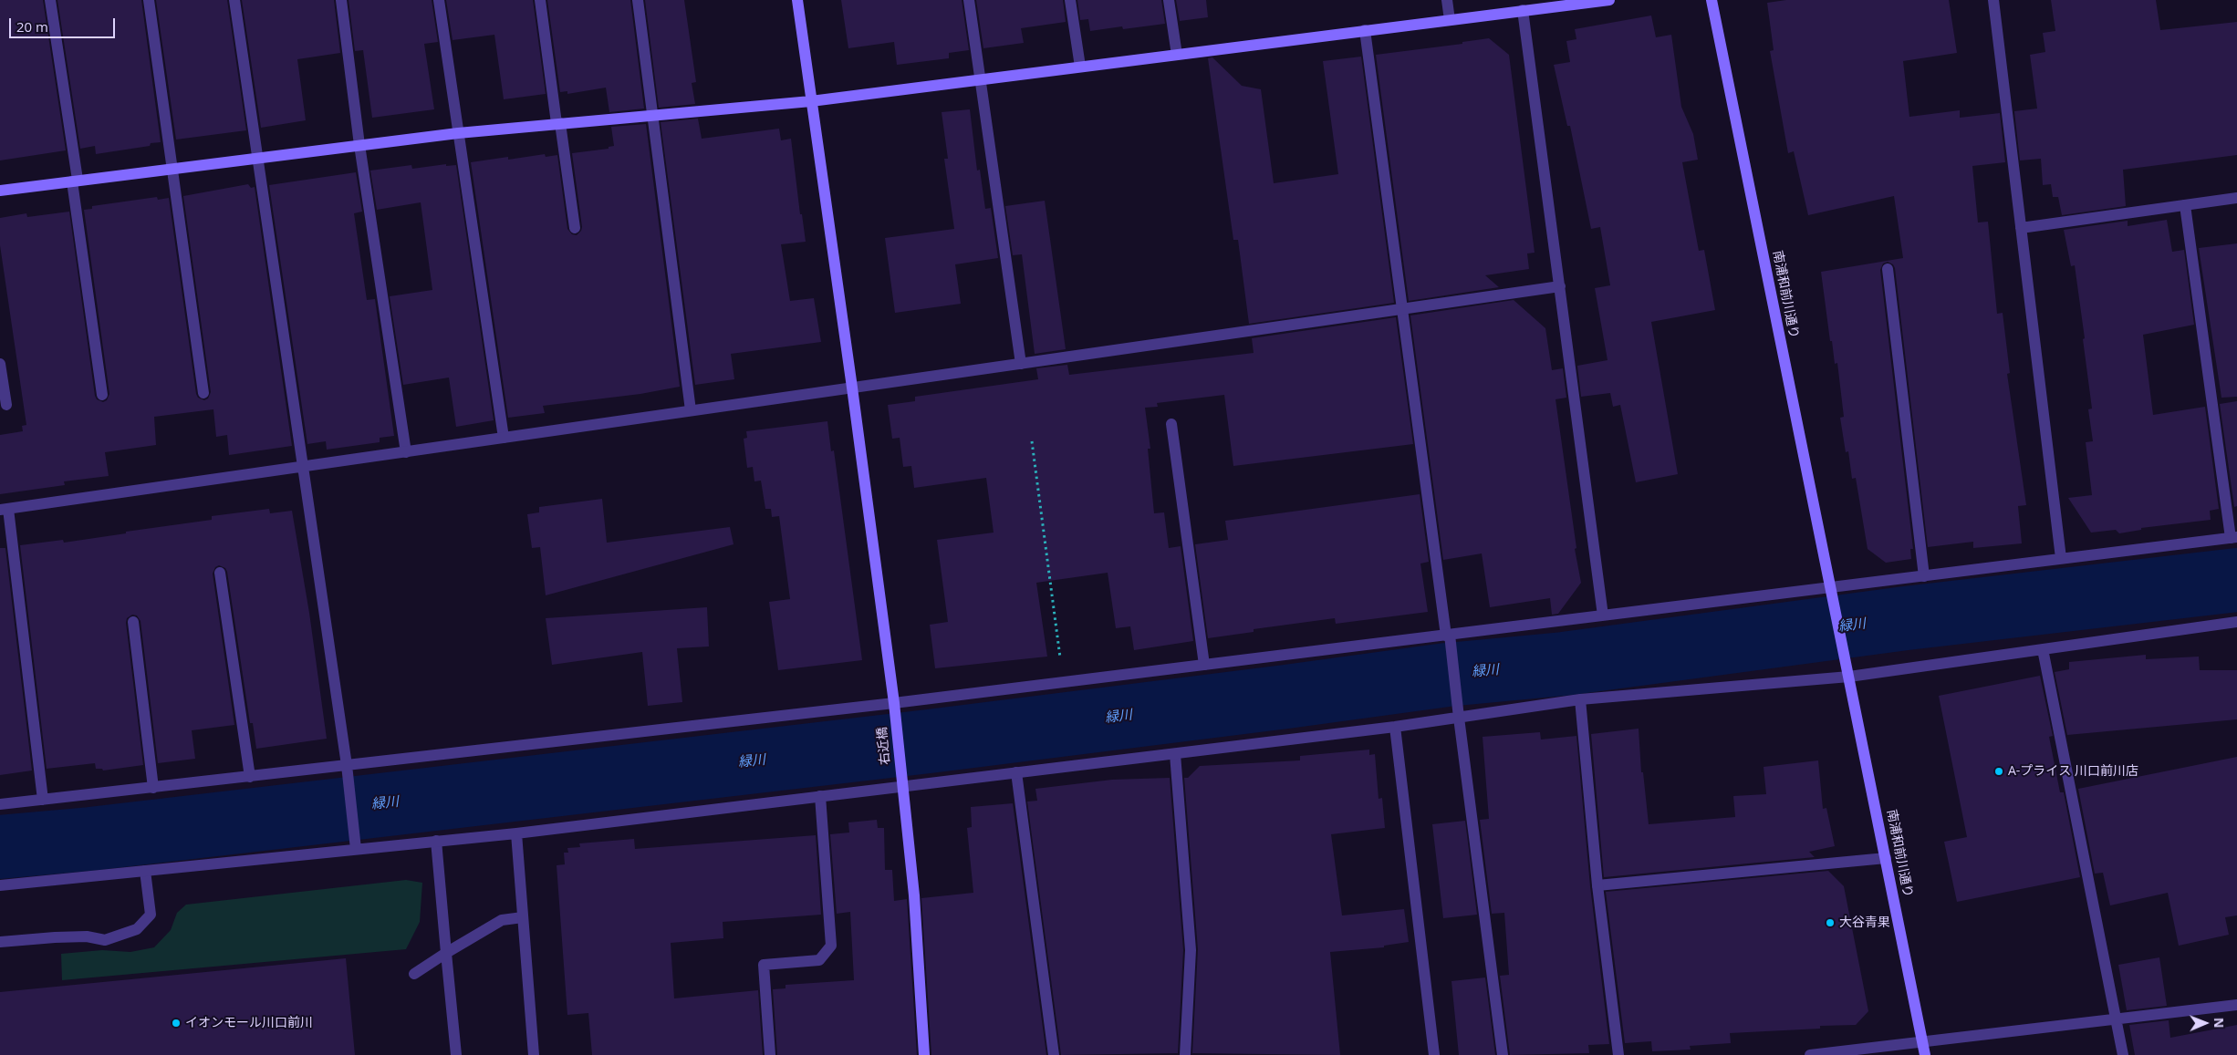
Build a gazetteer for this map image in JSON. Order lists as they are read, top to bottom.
{
  "streets": {
    "street": ["南浦和前川通り", "右近橋"]
  },
  "water": ["緑川"],
  "places": ["A-プライス 川口前川店", "大谷青果", "イオンモール川口前川"],
  "scale_bar": "20 m",
  "north": "right"
}
